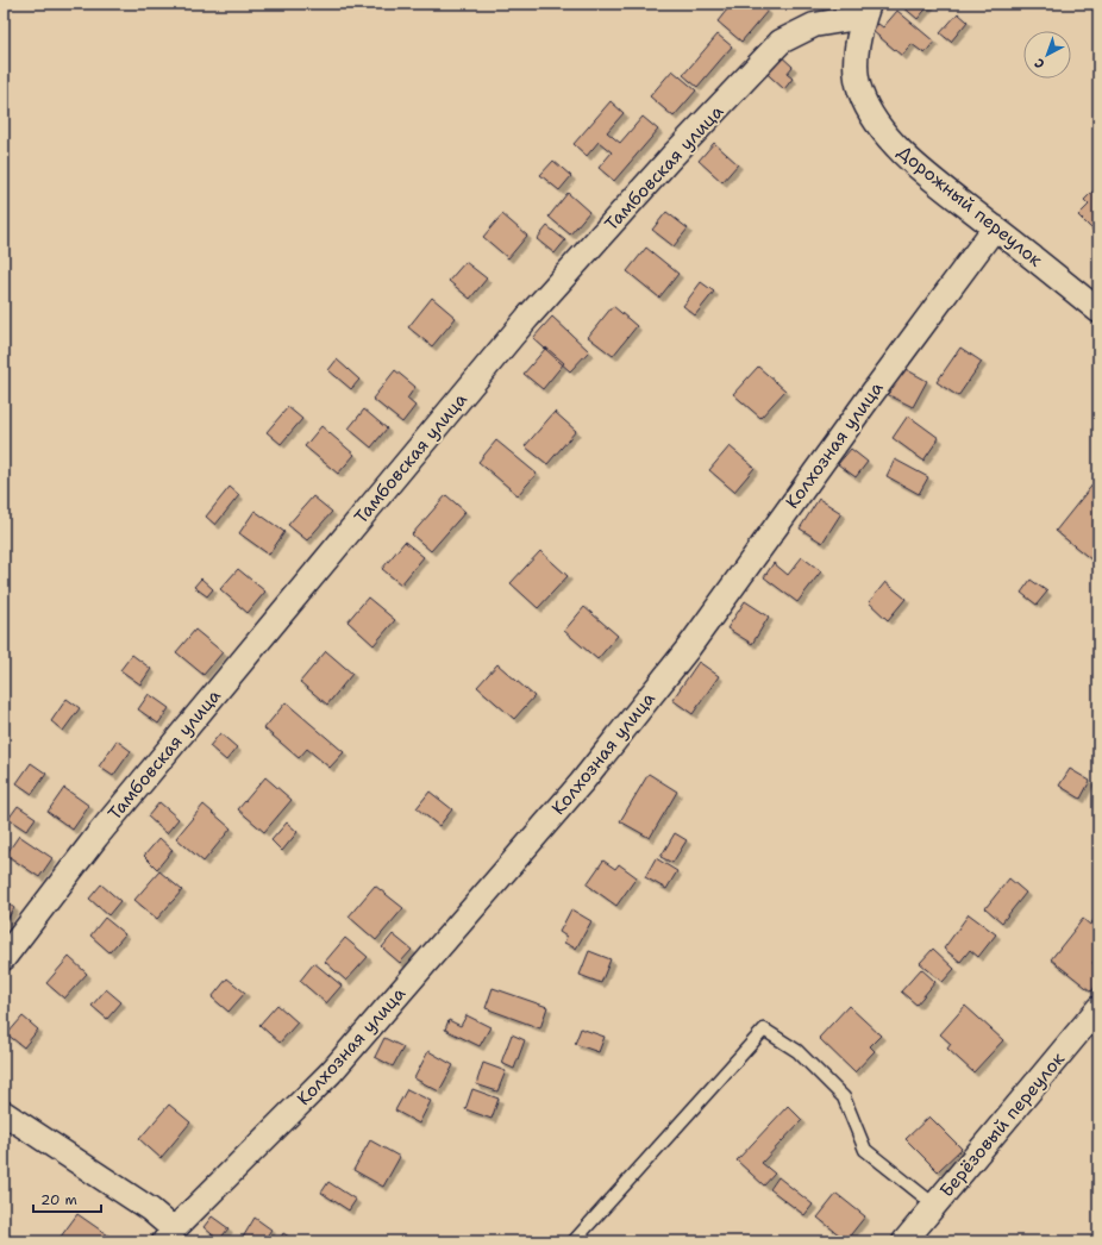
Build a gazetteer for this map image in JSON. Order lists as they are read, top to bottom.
{
  "streets": {
    "street": [
      "Тамбовская улица",
      "Дорожный переулок",
      "Колхозная улица",
      "Берёзовый переулок"
    ]
  },
  "crossings": [
    ["Тамбовская улица", "Дорожный переулок"],
    ["Дорожный переулок", "Колхозная улица"]
  ],
  "scale_bar": "20 m",
  "north": "bottom left"
}
